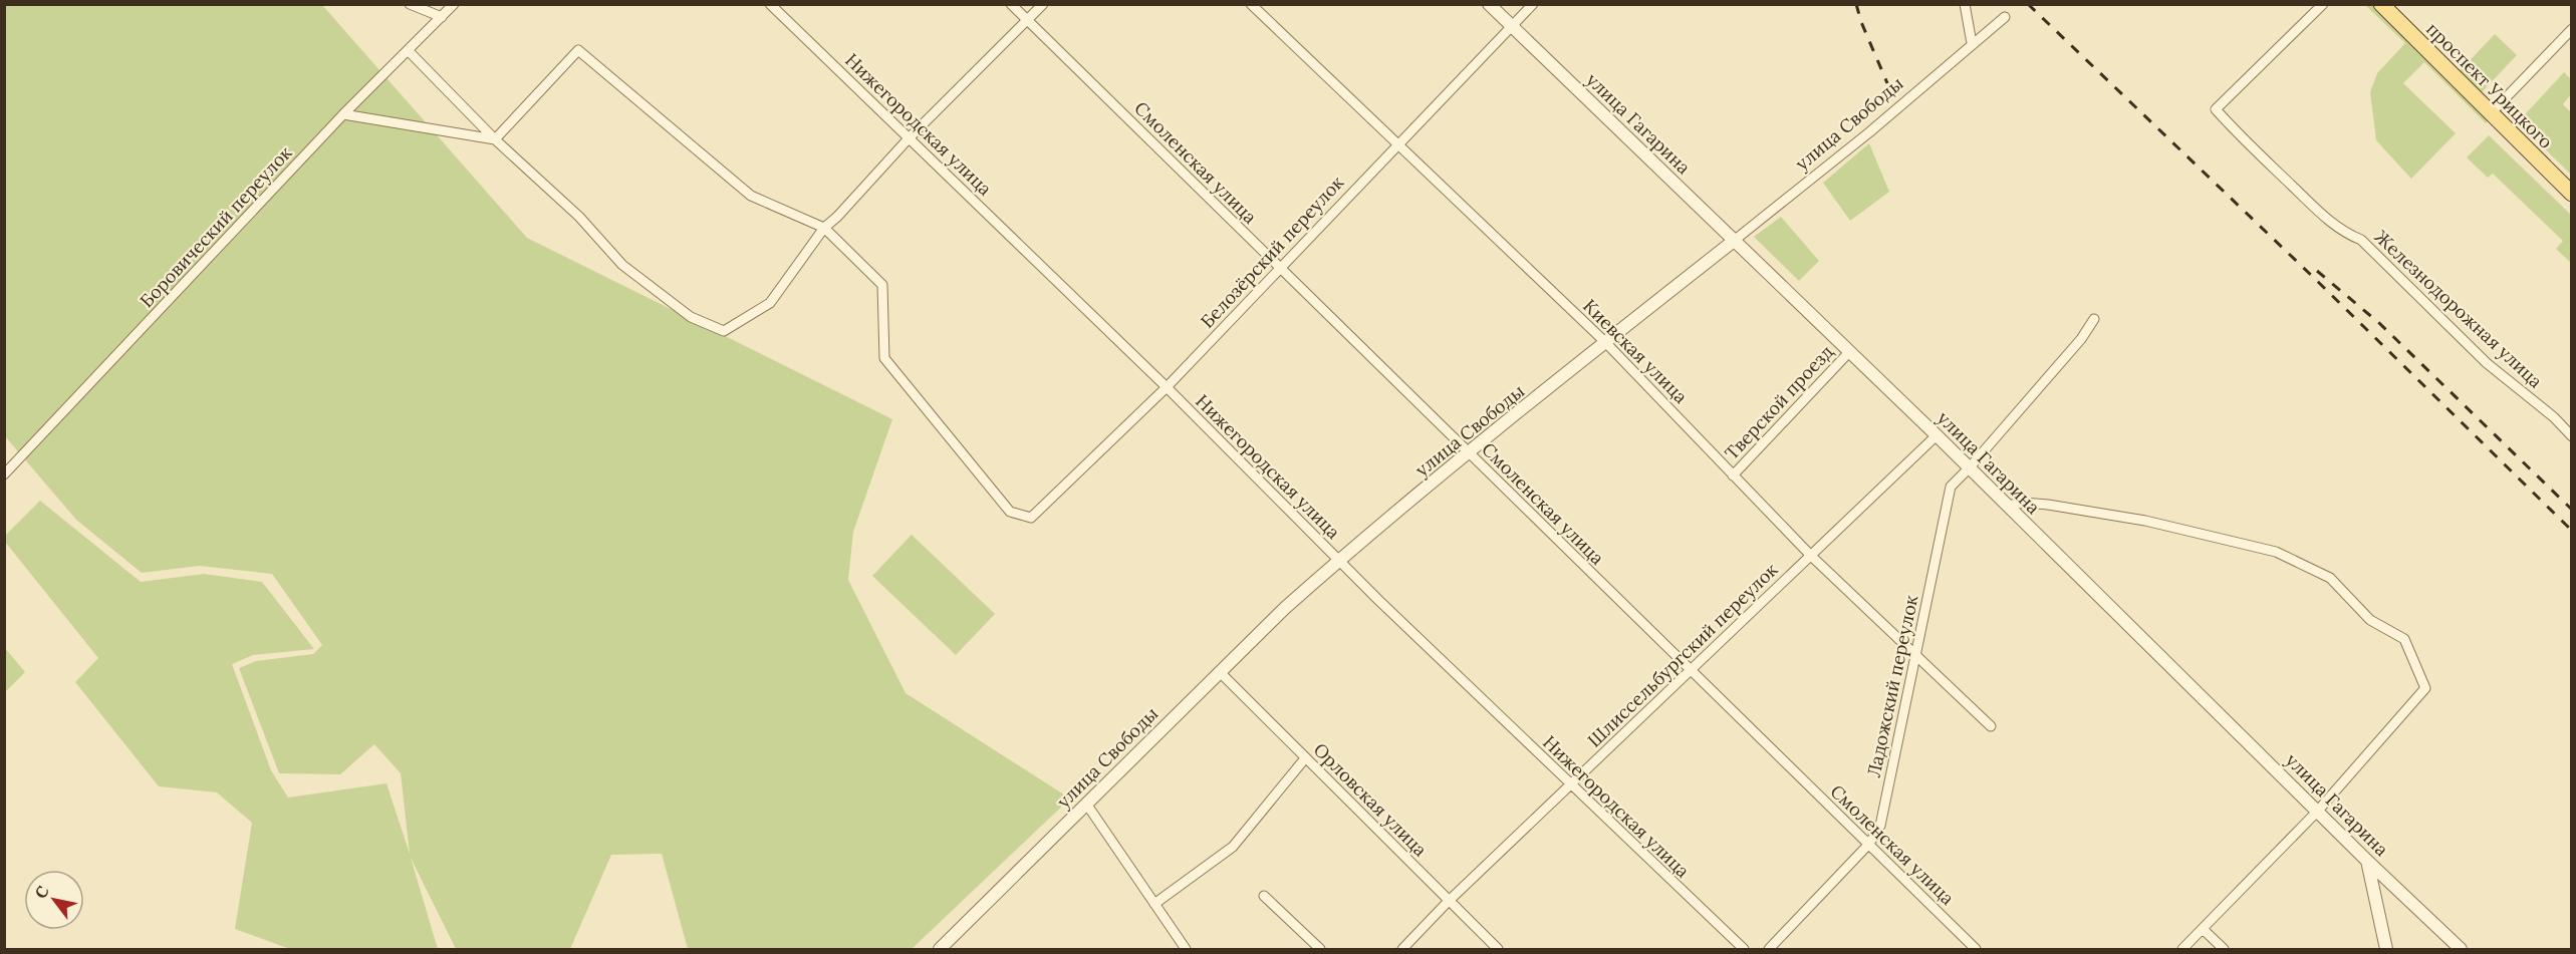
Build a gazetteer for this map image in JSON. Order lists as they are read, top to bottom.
{
  "streets": {
    "main road": ["проспект Урицкого"],
    "street": [
      "улица Гагарина",
      "улица Свободы",
      "Нижегородская улица",
      "Смоленская улица",
      "Боровический переулок",
      "Белозёрский переулок",
      "Железнодорожная улица",
      "Киевская улица",
      "Тверской проезд",
      "Шлиссельбургский переулок",
      "Ладожский переулок",
      "Орловская улица"
    ]
  },
  "crossings": [
    ["улица Гагарина", "улица Свободы"],
    ["улица Гагарина", "Белозёрский переулок"],
    ["улица Гагарина", "Тверской проезд"],
    ["улица Гагарина", "Шлиссельбургский переулок"],
    ["улица Гагарина", "Ладожский переулок"],
    ["улица Свободы", "Нижегородская улица"],
    ["улица Свободы", "Смоленская улица"],
    ["улица Свободы", "Киевская улица"],
    ["улица Свободы", "Орловская улица"],
    ["Нижегородская улица", "Белозёрский переулок"],
    ["Нижегородская улица", "Шлиссельбургский переулок"],
    ["Смоленская улица", "Белозёрский переулок"],
    ["Смоленская улица", "Шлиссельбургский переулок"],
    ["Смоленская улица", "Ладожский переулок"],
    ["Белозёрский переулок", "Киевская улица"],
    ["Киевская улица", "Тверской проезд"],
    ["Киевская улица", "Шлиссельбургский переулок"],
    ["Киевская улица", "Ладожский переулок"],
    ["Шлиссельбургский переулок", "Орловская улица"]
  ],
  "north": "top left"
}
